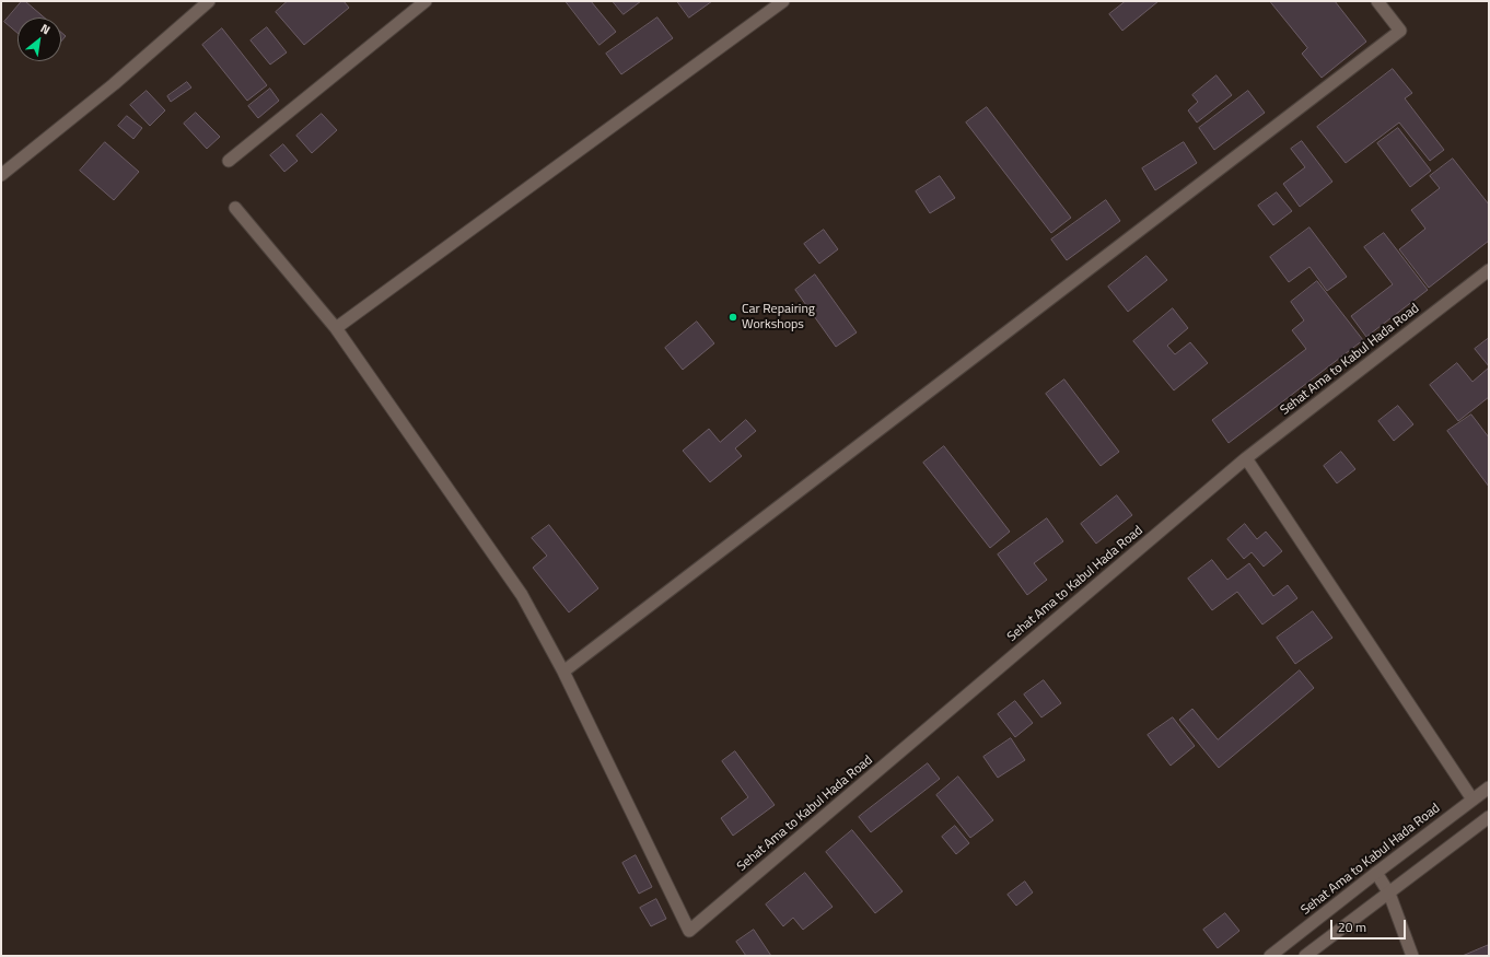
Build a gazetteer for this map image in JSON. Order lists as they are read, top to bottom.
{
  "streets": {
    "street": ["Sehat Ama to Kabul Hada Road"]
  },
  "places": ["Car Repairing Workshops"],
  "scale_bar": "20 m",
  "north": "top right"
}
